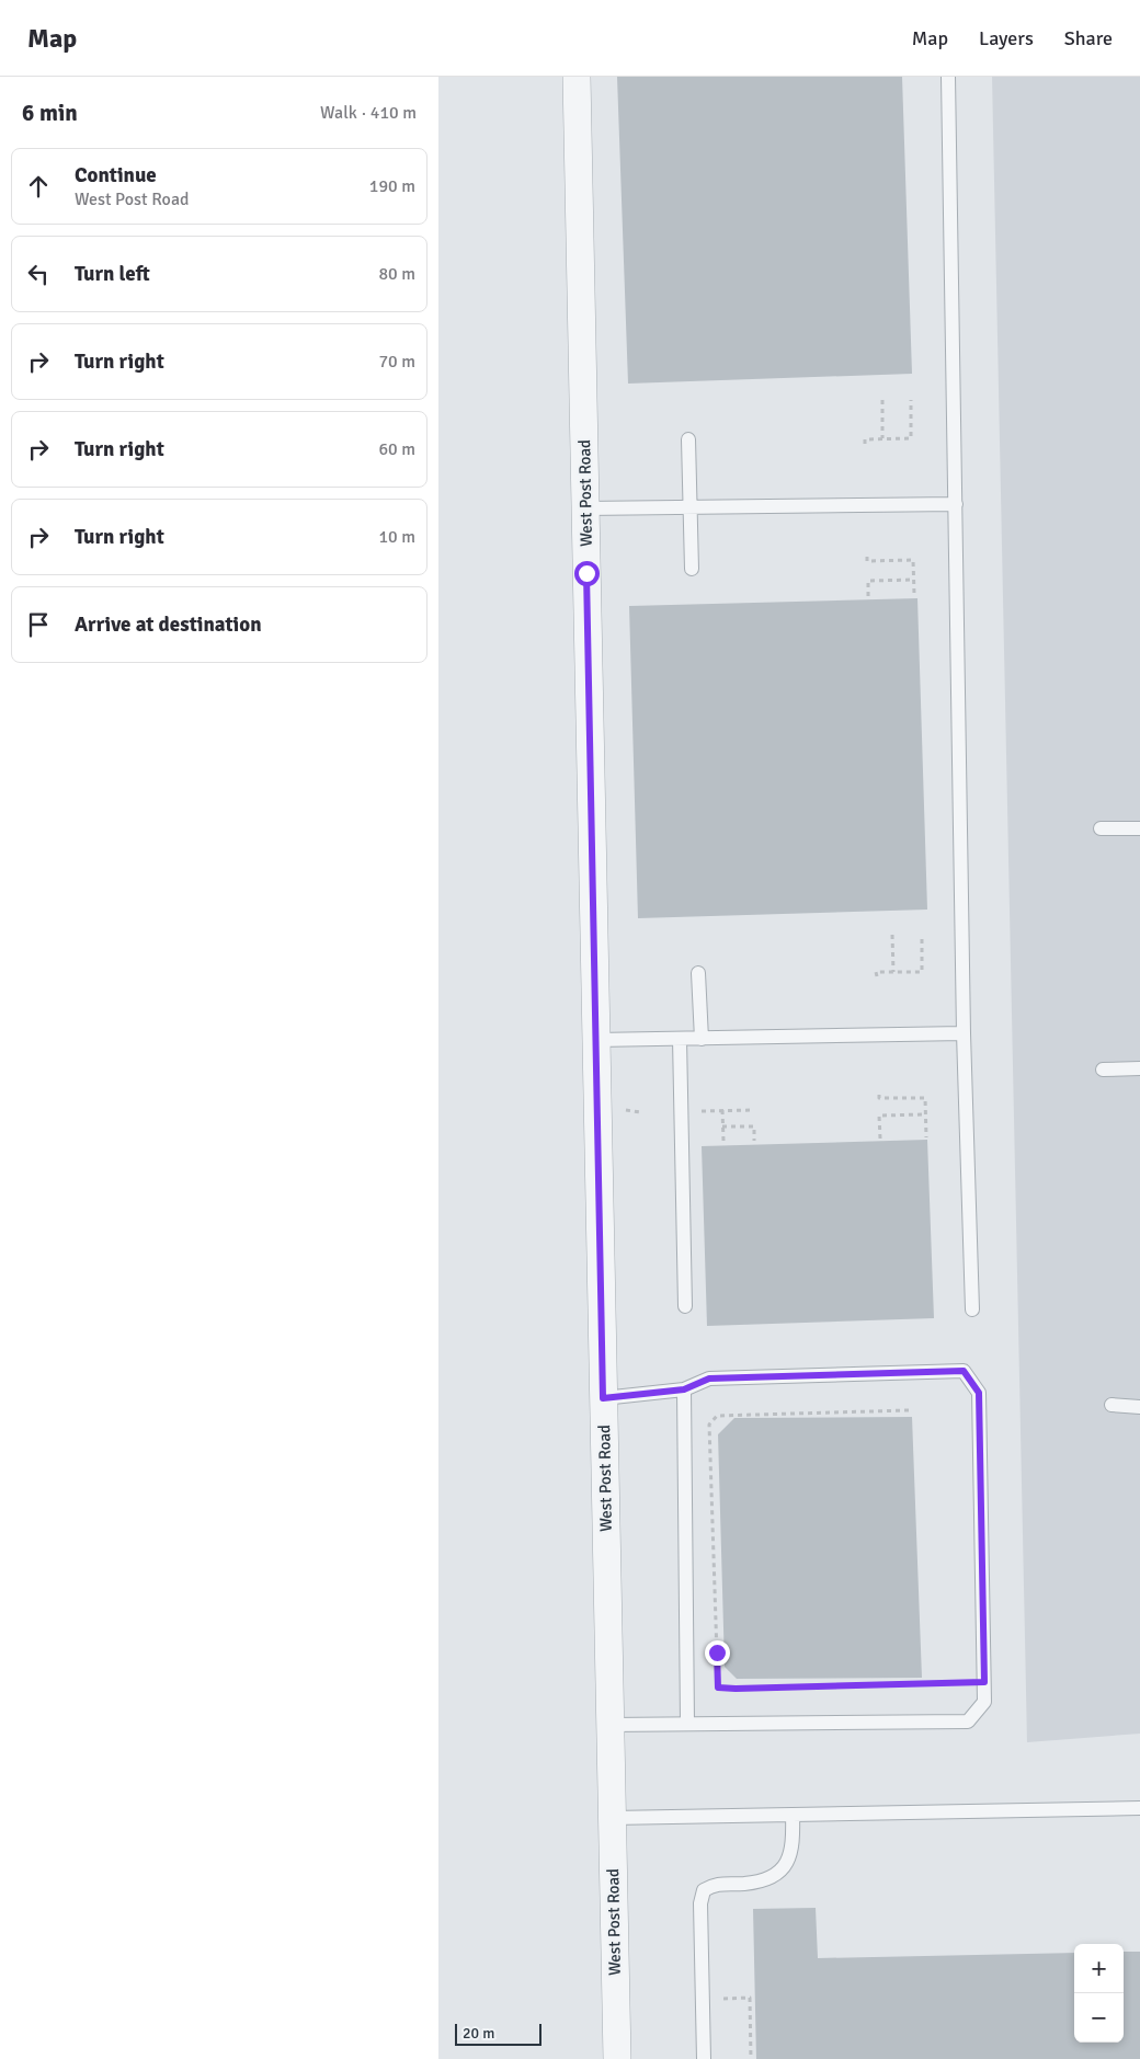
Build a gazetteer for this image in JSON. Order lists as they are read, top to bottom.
{
  "streets": {
    "street": ["West Post Road"]
  },
  "scale_bar": "20 m",
  "page": {
    "header": "Map",
    "nav": ["Map", "Layers", "Share"],
    "heading": ["6 min", "Walk · 410 m"],
    "list": [
      ["Continue", "West Post Road", "190 m"],
      ["Turn left", "80 m"],
      ["Turn right", "70 m"],
      ["Turn right", "60 m"],
      ["Turn right", "10 m"],
      "Arrive at destination"
    ],
    "map_buttons": ["+", "−"],
    "scale": "20 m"
  }
}
